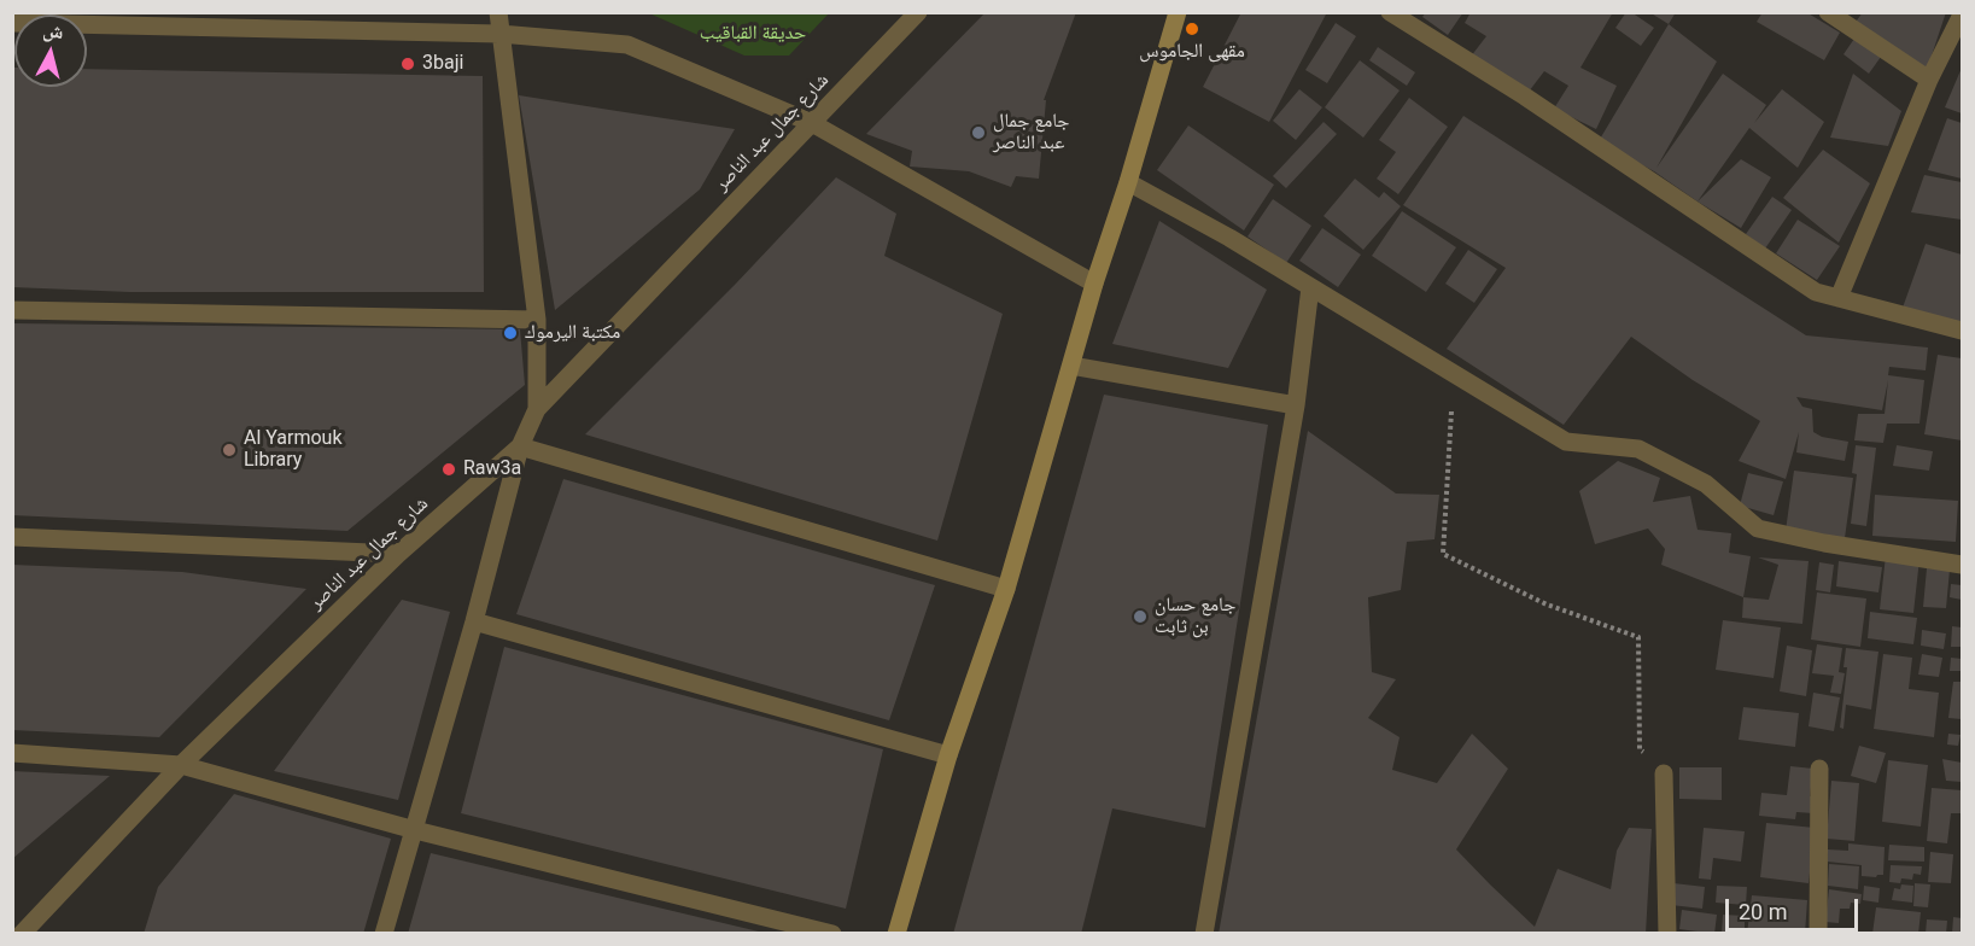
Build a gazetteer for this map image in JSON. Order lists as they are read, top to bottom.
{
  "streets": {
    "street": ["شارع جمال عبد الناصر"]
  },
  "parks": ["حديقة القباقيب"],
  "places": [
    "مقهى الجاموس",
    "3baji",
    "جامع جمال عبد الناصر",
    "مكتبة اليرموك",
    "Al Yarmouk Library",
    "Raw3a",
    "جامع حسان بن ثابت"
  ],
  "scale_bar": "20 m",
  "north": "top"
}
